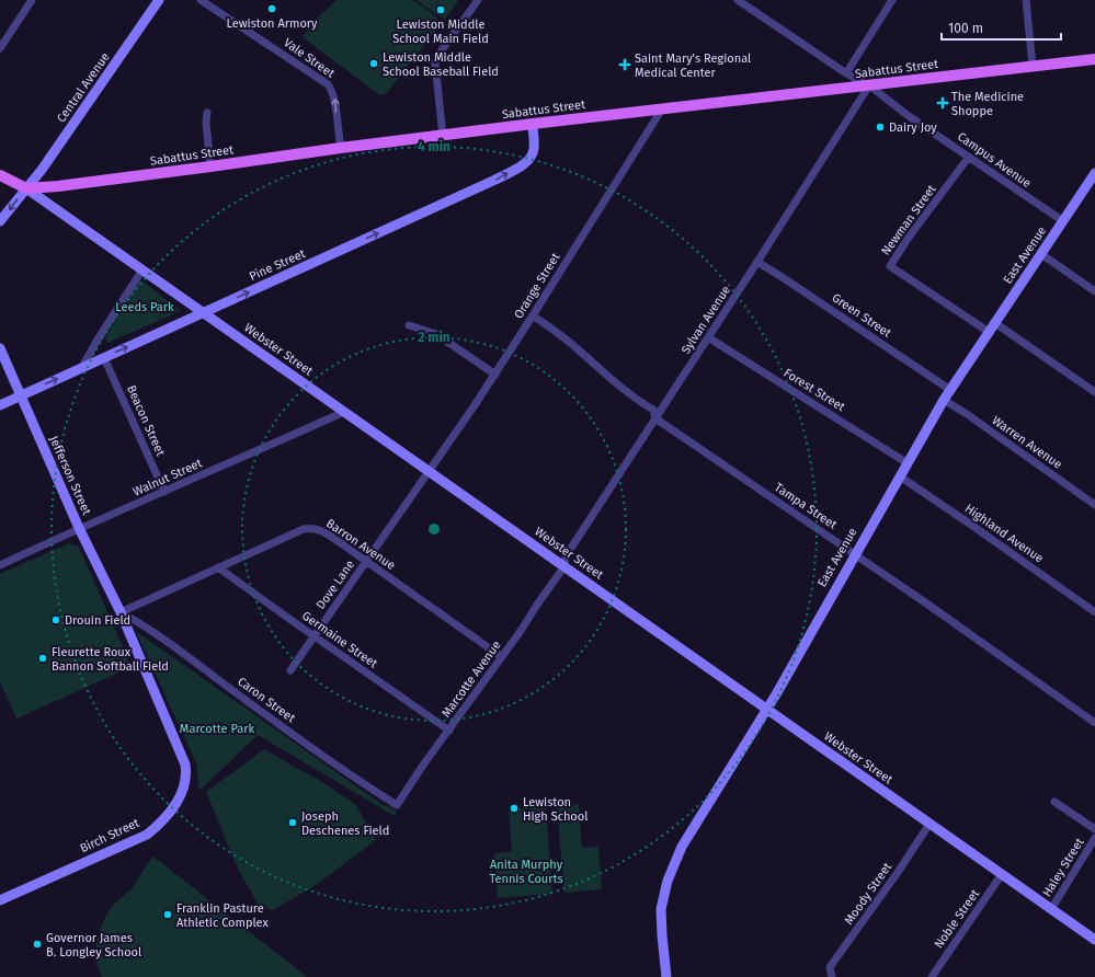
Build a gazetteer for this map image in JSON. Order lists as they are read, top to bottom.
{
  "streets": {
    "main road": ["Sabattus Street"],
    "street": [
      "Vale Street",
      "Central Avenue",
      "Campus Avenue",
      "Newman Street",
      "East Avenue",
      "Pine Street",
      "Orange Street",
      "Green Street",
      "Sylvan Avenue",
      "Webster Street",
      "Forest Street",
      "Beacon Street",
      "Warren Avenue",
      "Jefferson Street",
      "Walnut Street",
      "Tampa Street",
      "Highland Avenue",
      "Barron Avenue",
      "Dove Lane",
      "Germaine Street",
      "Marcotte Avenue",
      "Caron Street",
      "Birch Street",
      "Haley Street",
      "Moody Street",
      "Noble Street"
    ]
  },
  "crossings": [
    ["Vale Street", "Sabattus Street"],
    ["Sabattus Street", "Central Avenue"],
    ["Sabattus Street", "Campus Avenue"],
    ["Sabattus Street", "Pine Street"],
    ["Sabattus Street", "Orange Street"],
    ["Sabattus Street", "Sylvan Avenue"],
    ["Sabattus Street", "Webster Street"],
    ["Central Avenue", "Webster Street"],
    ["Campus Avenue", "Newman Street"],
    ["Campus Avenue", "East Avenue"],
    ["Campus Avenue", "Sylvan Avenue"],
    ["Newman Street", "East Avenue"],
    ["East Avenue", "Green Street"],
    ["East Avenue", "Webster Street"],
    ["East Avenue", "Forest Street"],
    ["East Avenue", "Warren Avenue"],
    ["East Avenue", "Tampa Street"],
    ["East Avenue", "Highland Avenue"],
    ["Pine Street", "Webster Street"],
    ["Pine Street", "Beacon Street"],
    ["Pine Street", "Jefferson Street"],
    ["Orange Street", "Webster Street"],
    ["Orange Street", "Tampa Street"],
    ["Orange Street", "Dove Lane"],
    ["Green Street", "Sylvan Avenue"],
    ["Sylvan Avenue", "Webster Street"],
    ["Sylvan Avenue", "Forest Street"],
    ["Sylvan Avenue", "Tampa Street"],
    ["Sylvan Avenue", "Marcotte Avenue"],
    ["Webster Street", "Walnut Street"],
    ["Webster Street", "Dove Lane"],
    ["Webster Street", "Marcotte Avenue"],
    ["Webster Street", "Haley Street"],
    ["Webster Street", "Moody Street"],
    ["Webster Street", "Noble Street"],
    ["Beacon Street", "Walnut Street"],
    ["Jefferson Street", "Walnut Street"],
    ["Jefferson Street", "Barron Avenue"],
    ["Jefferson Street", "Caron Street"],
    ["Jefferson Street", "Birch Street"],
    ["Barron Avenue", "Dove Lane"],
    ["Barron Avenue", "Germaine Street"],
    ["Barron Avenue", "Marcotte Avenue"],
    ["Barron Avenue", "Caron Street"],
    ["Barron Avenue", "Birch Street"],
    ["Dove Lane", "Germaine Street"],
    ["Germaine Street", "Marcotte Avenue"],
    ["Marcotte Avenue", "Caron Street"],
    ["Caron Street", "Birch Street"]
  ],
  "one_way": ["Vale Street", "Pine Street"],
  "parks": ["Leeds Park", "Marcotte Park", "Anita Murphy Tennis Courts"],
  "places": {
    "other": [
      "Lewiston Armory",
      "Lewiston Middle School Main Field",
      "Lewiston Middle School Baseball Field",
      "Dairy Joy",
      "Drouin Field",
      "Fleurette Roux Bannon Softball Field",
      "Lewiston High School",
      "Joseph Deschenes Field",
      "Franklin Pasture Athletic Complex",
      "Governor James B. Longley School"
    ],
    "health": ["Saint Mary's Regional Medical Center", "The Medicine Shoppe"]
  },
  "scale_bar": "100 m",
  "rings": ["4 min", "2 min"]
}
